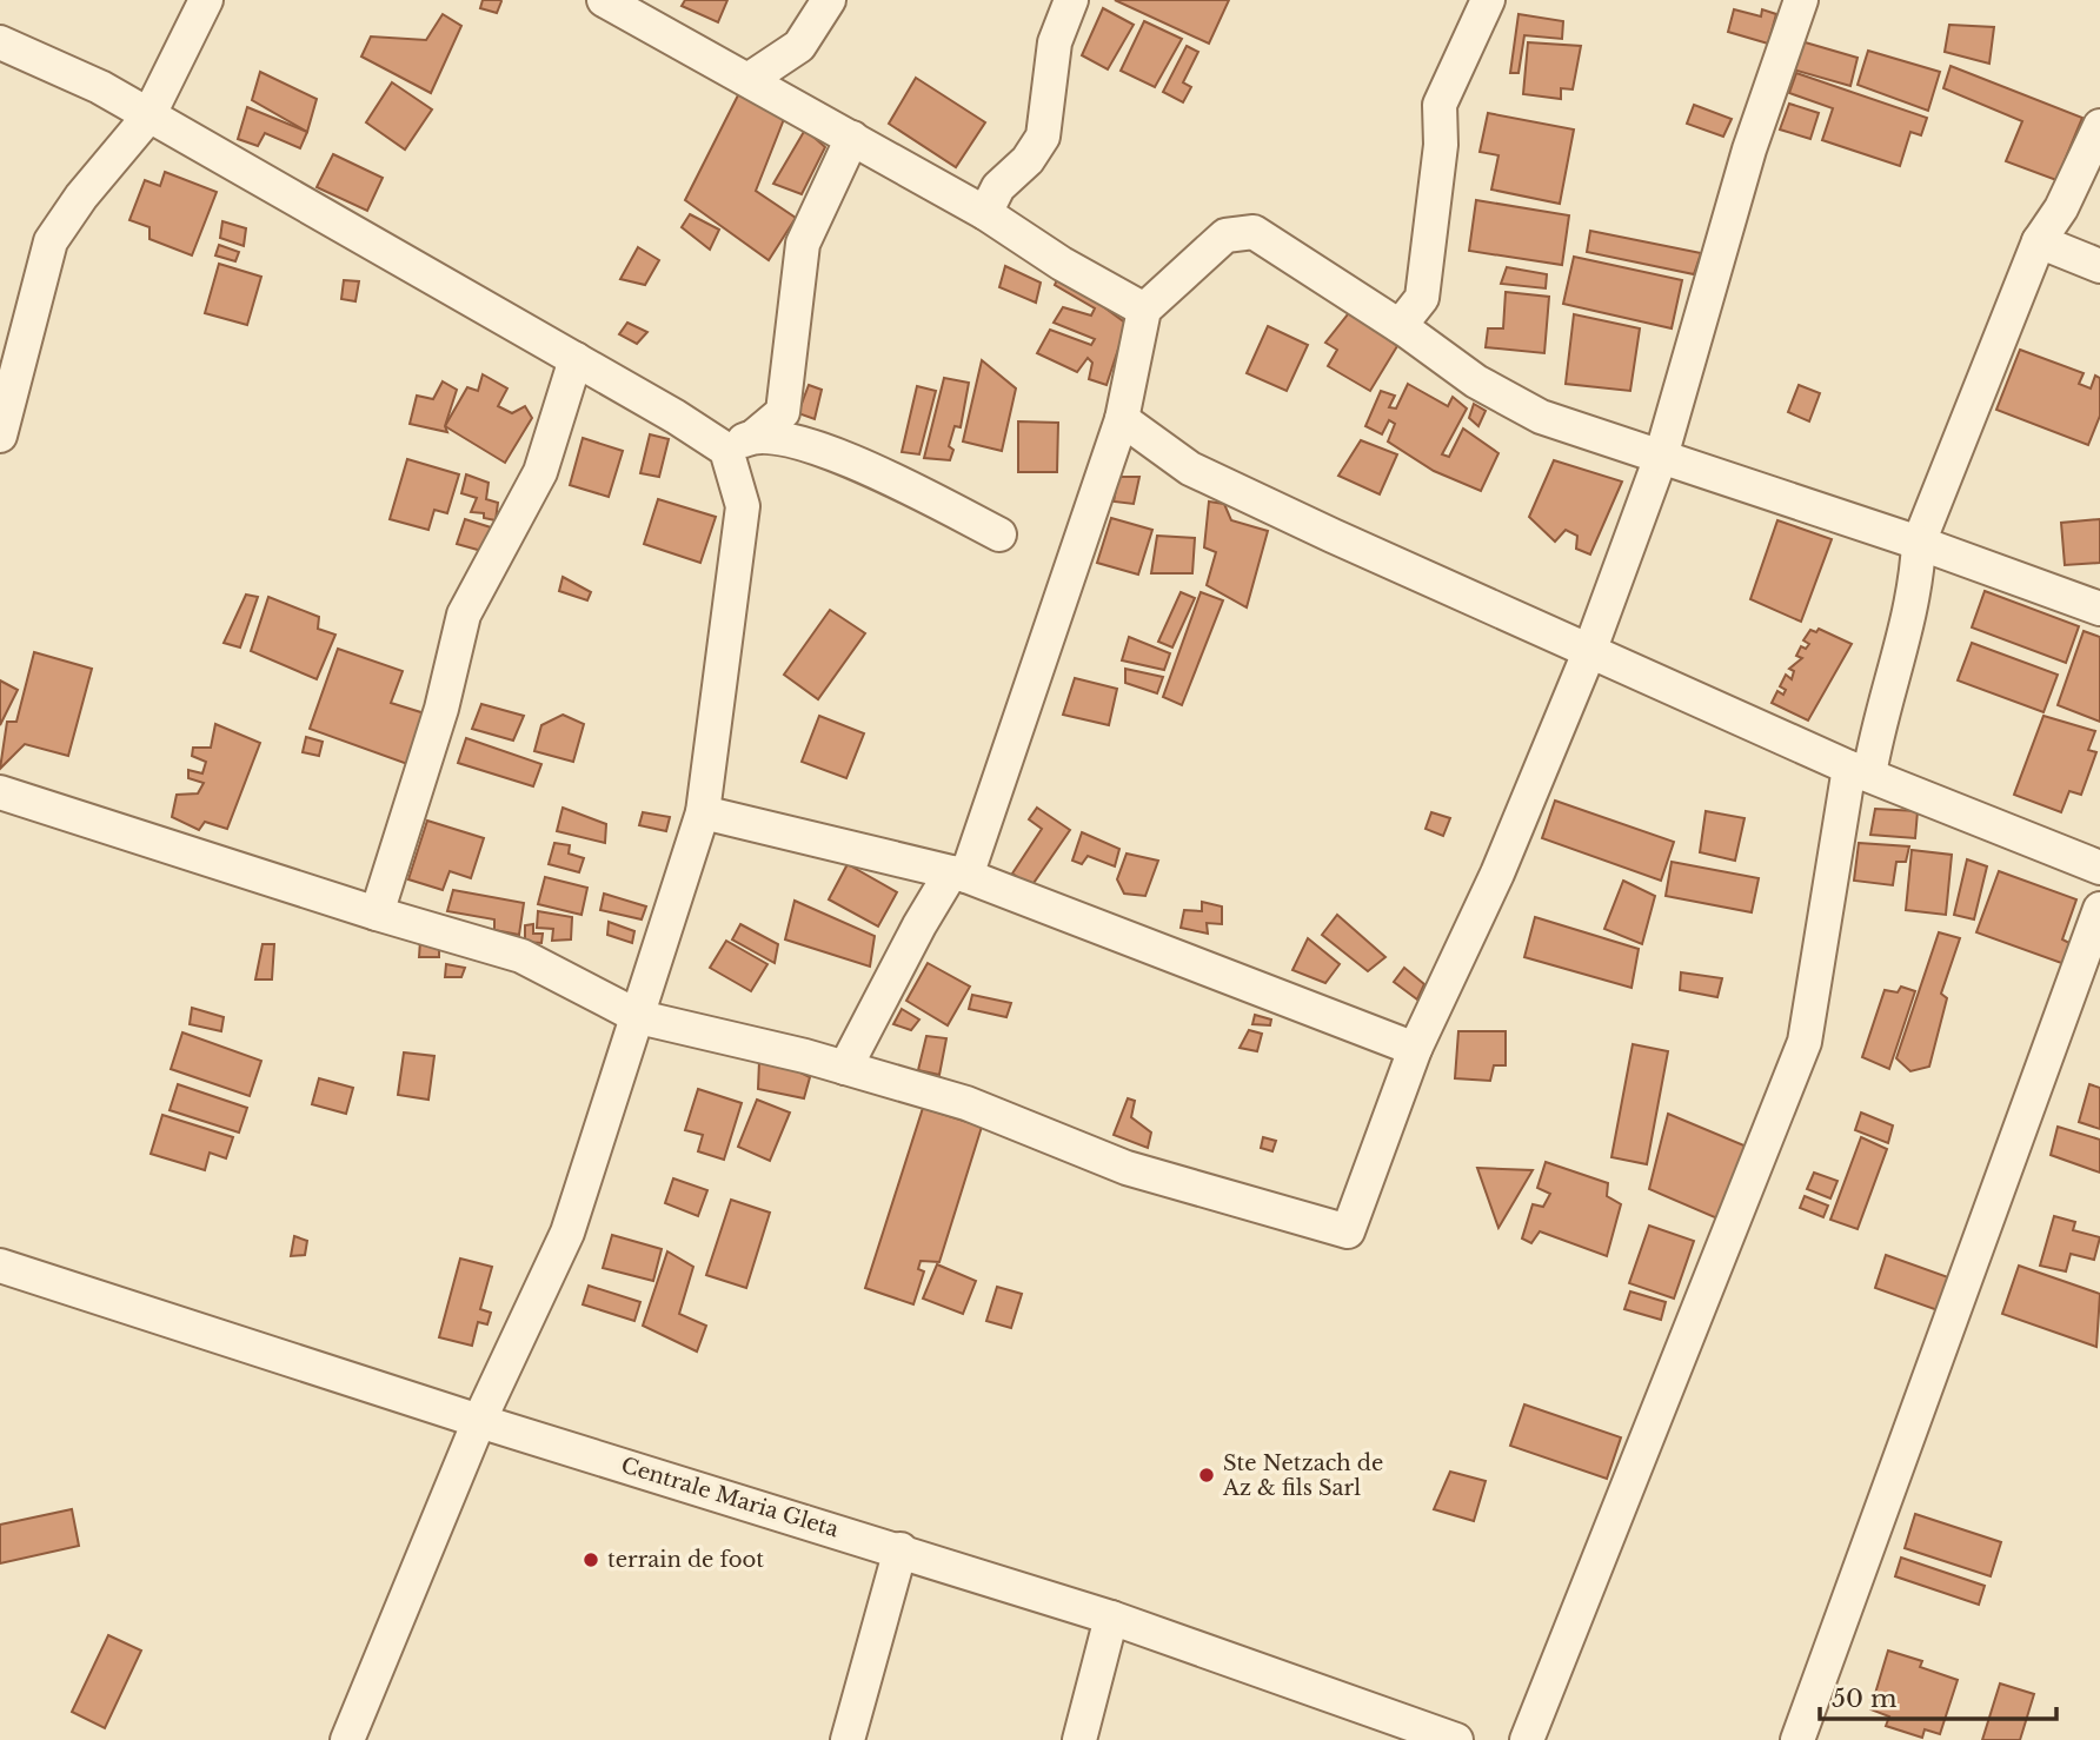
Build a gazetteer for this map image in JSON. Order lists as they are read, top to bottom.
{
  "streets": {
    "street": ["Centrale Maria Gleta"]
  },
  "places": ["Ste Netzach de Az & fils Sarl", "terrain de foot"],
  "scale_bar": "50 m"
}
